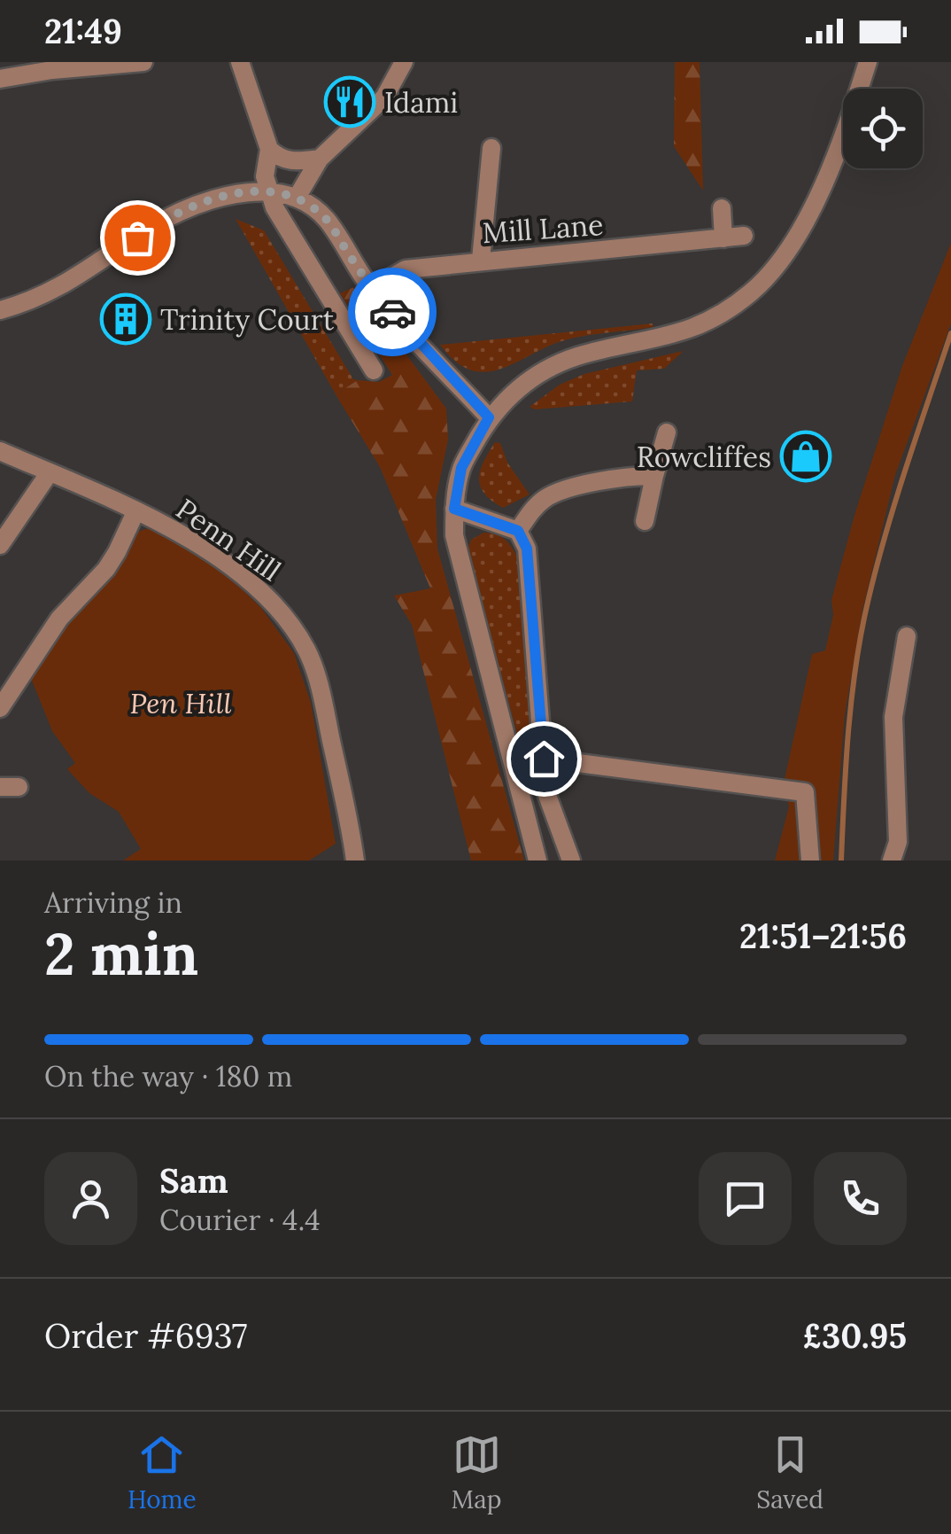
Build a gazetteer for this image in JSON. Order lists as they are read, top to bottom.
{
  "streets": {
    "street": ["Mill Lane", "Penn Hill"]
  },
  "parks": ["Pen Hill"],
  "places": {
    "restaurant": ["Idami"],
    "building": ["Trinity Court"],
    "shop": ["Rowcliffes"]
  },
  "page": {
    "status": "21:49",
    "heading": ["2 min", "Arriving in", "21:51–21:56"],
    "panel": [
      "Sam",
      "Courier · 4.4",
      "Order #6937",
      "£30.95"
    ],
    "bar": "On the way · 180 m",
    "tabs": ["Home", "Map", "Saved"]
  }
}
